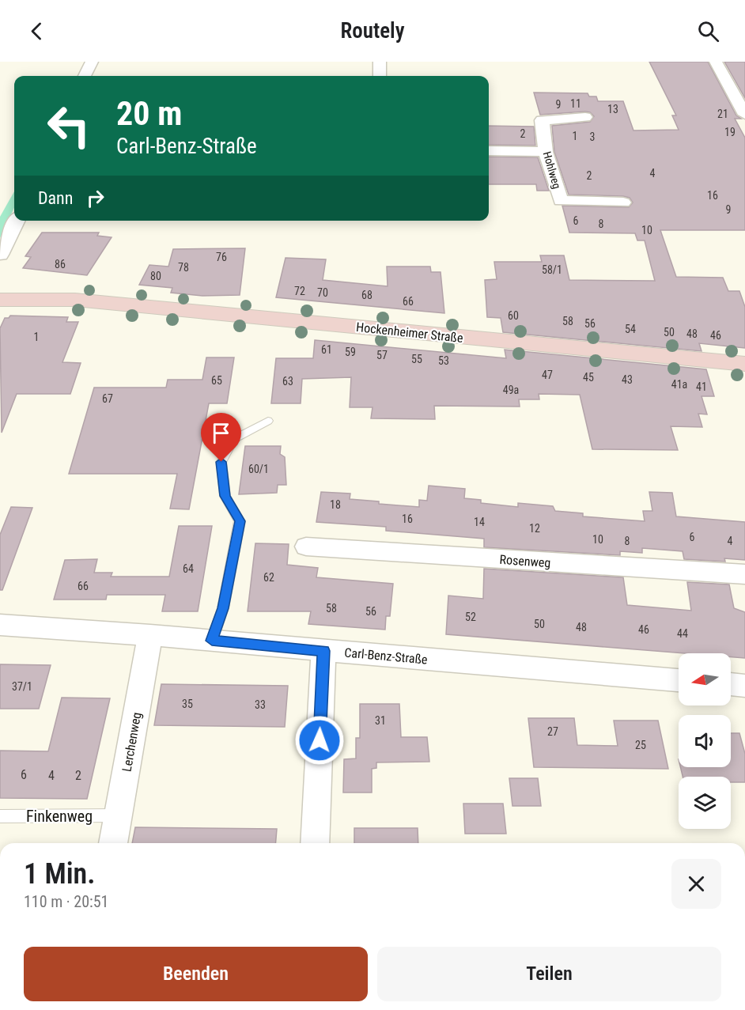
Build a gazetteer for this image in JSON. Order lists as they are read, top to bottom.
{
  "streets": {
    "street": [
      "Hohlweg",
      "Hockenheimer Straße",
      "Rosenweg",
      "Carl-Benz-Straße",
      "Lerchenweg"
    ],
    "lane": ["Finkenweg"]
  },
  "crossings": [
    ["Carl-Benz-Straße", "Lerchenweg"],
    ["Lerchenweg", "Finkenweg"]
  ],
  "house_numbers": [
    "11",
    "9",
    "13",
    "21",
    "19",
    "2",
    "1",
    "3",
    "4",
    "2",
    "16",
    "9",
    "6",
    "8",
    "10",
    "76",
    "86",
    "78",
    "58/1",
    "80",
    "72",
    "70",
    "68",
    "66",
    "60",
    "58",
    "56",
    "54",
    "50",
    "48",
    "46",
    "1",
    "61",
    "59",
    "57",
    "55",
    "53",
    "47",
    "45",
    "43",
    "65",
    "63",
    "41a",
    "41",
    "49a",
    "67",
    "60/1",
    "18",
    "16",
    "14",
    "12",
    "6",
    "10",
    "8",
    "4",
    "64",
    "62",
    "66",
    "58",
    "56",
    "52",
    "50",
    "48",
    "46",
    "44",
    "37/1",
    "35",
    "33",
    "31",
    "27",
    "25",
    "6",
    "4",
    "2"
  ],
  "north": "left",
  "page": {
    "header": "Routely",
    "turn": ["20 m", "Carl-Benz-Straße"],
    "then": "Dann",
    "heading": ["1 Min.", "110 m · 20:51"],
    "buttons": ["Beenden", "Teilen"]
  }
}
